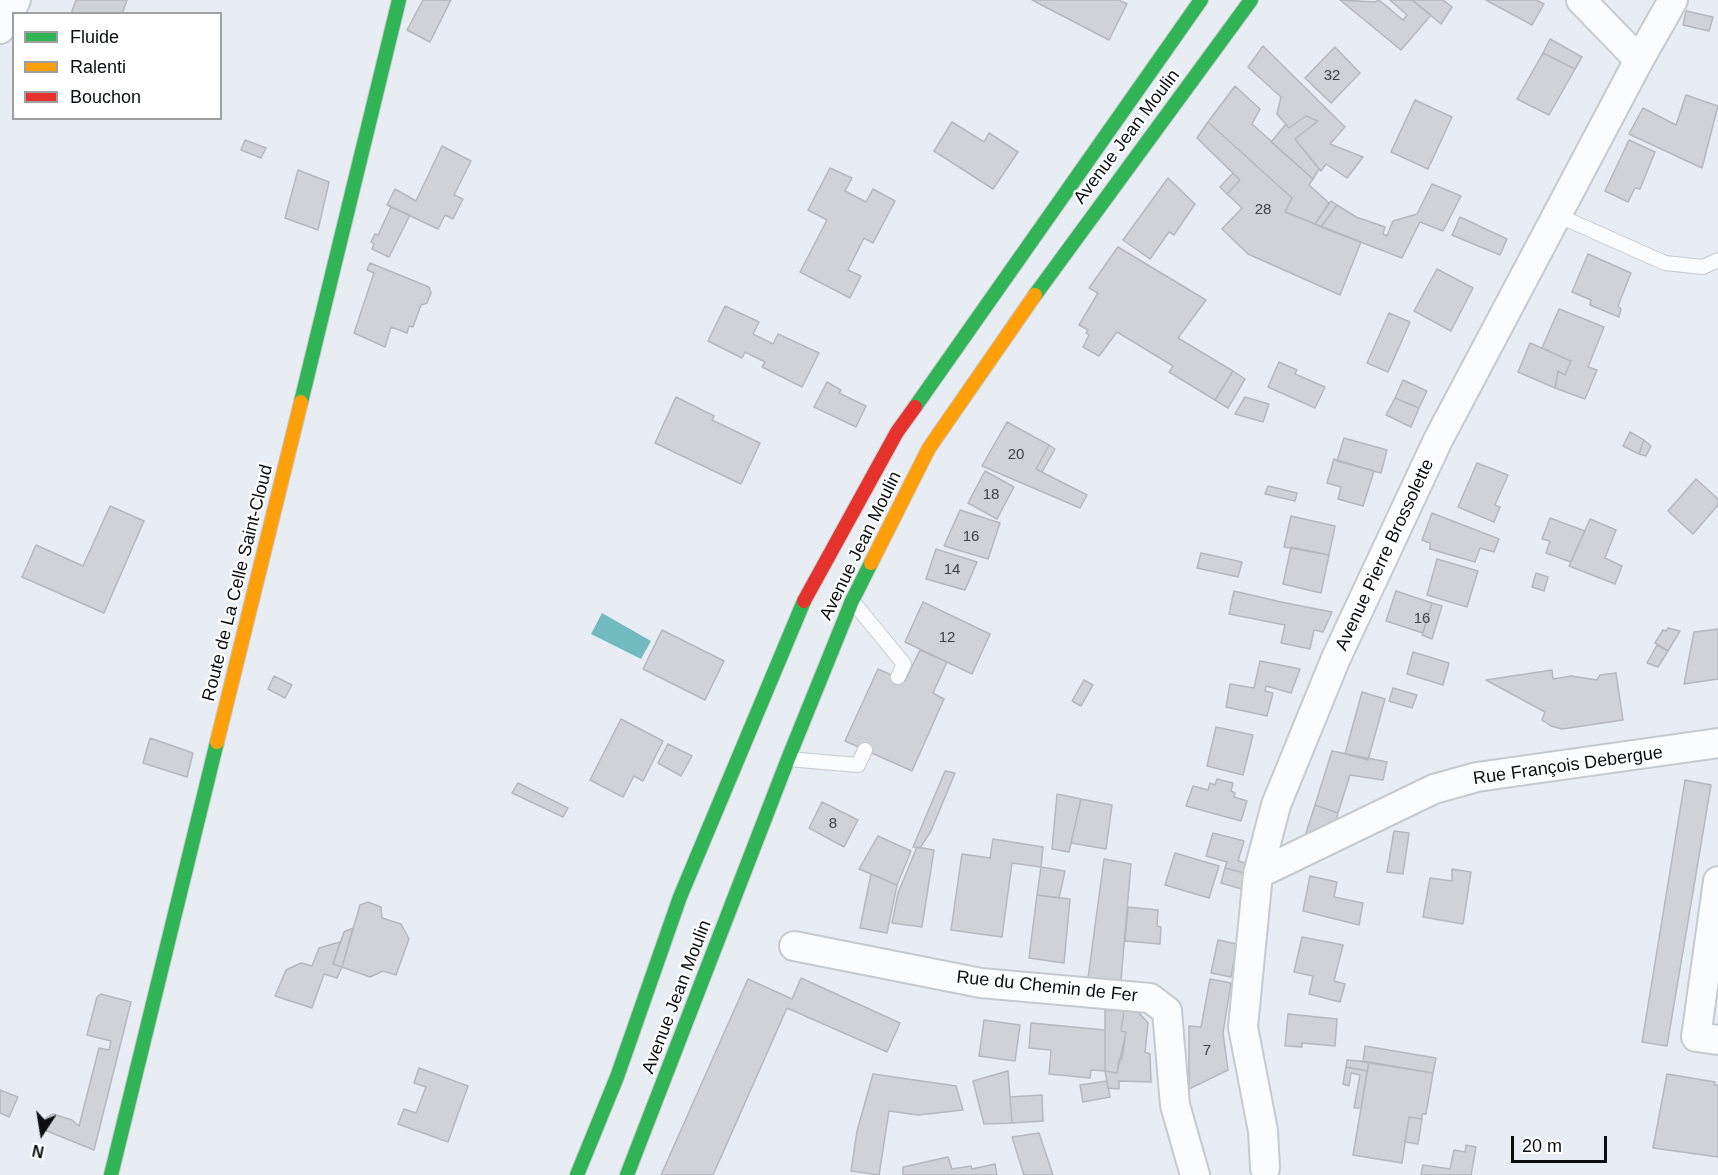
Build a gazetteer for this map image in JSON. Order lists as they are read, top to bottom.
{
  "streets": {
    "main road": ["Avenue Jean Moulin", "Route de La Celle Saint-Cloud"],
    "street": ["Avenue Pierre Brossolette", "Rue François Debergue", "Rue du Chemin de Fer"]
  },
  "crossings": [
    ["Avenue Pierre Brossolette", "Rue François Debergue"]
  ],
  "house_numbers": [
    "32",
    "28",
    "20",
    "18",
    "16",
    "14",
    "16",
    "12",
    "8",
    "7"
  ],
  "legend": ["Fluide", "Ralenti", "Bouchon"],
  "scale_bar": "20 m",
  "north": "bottom"
}
